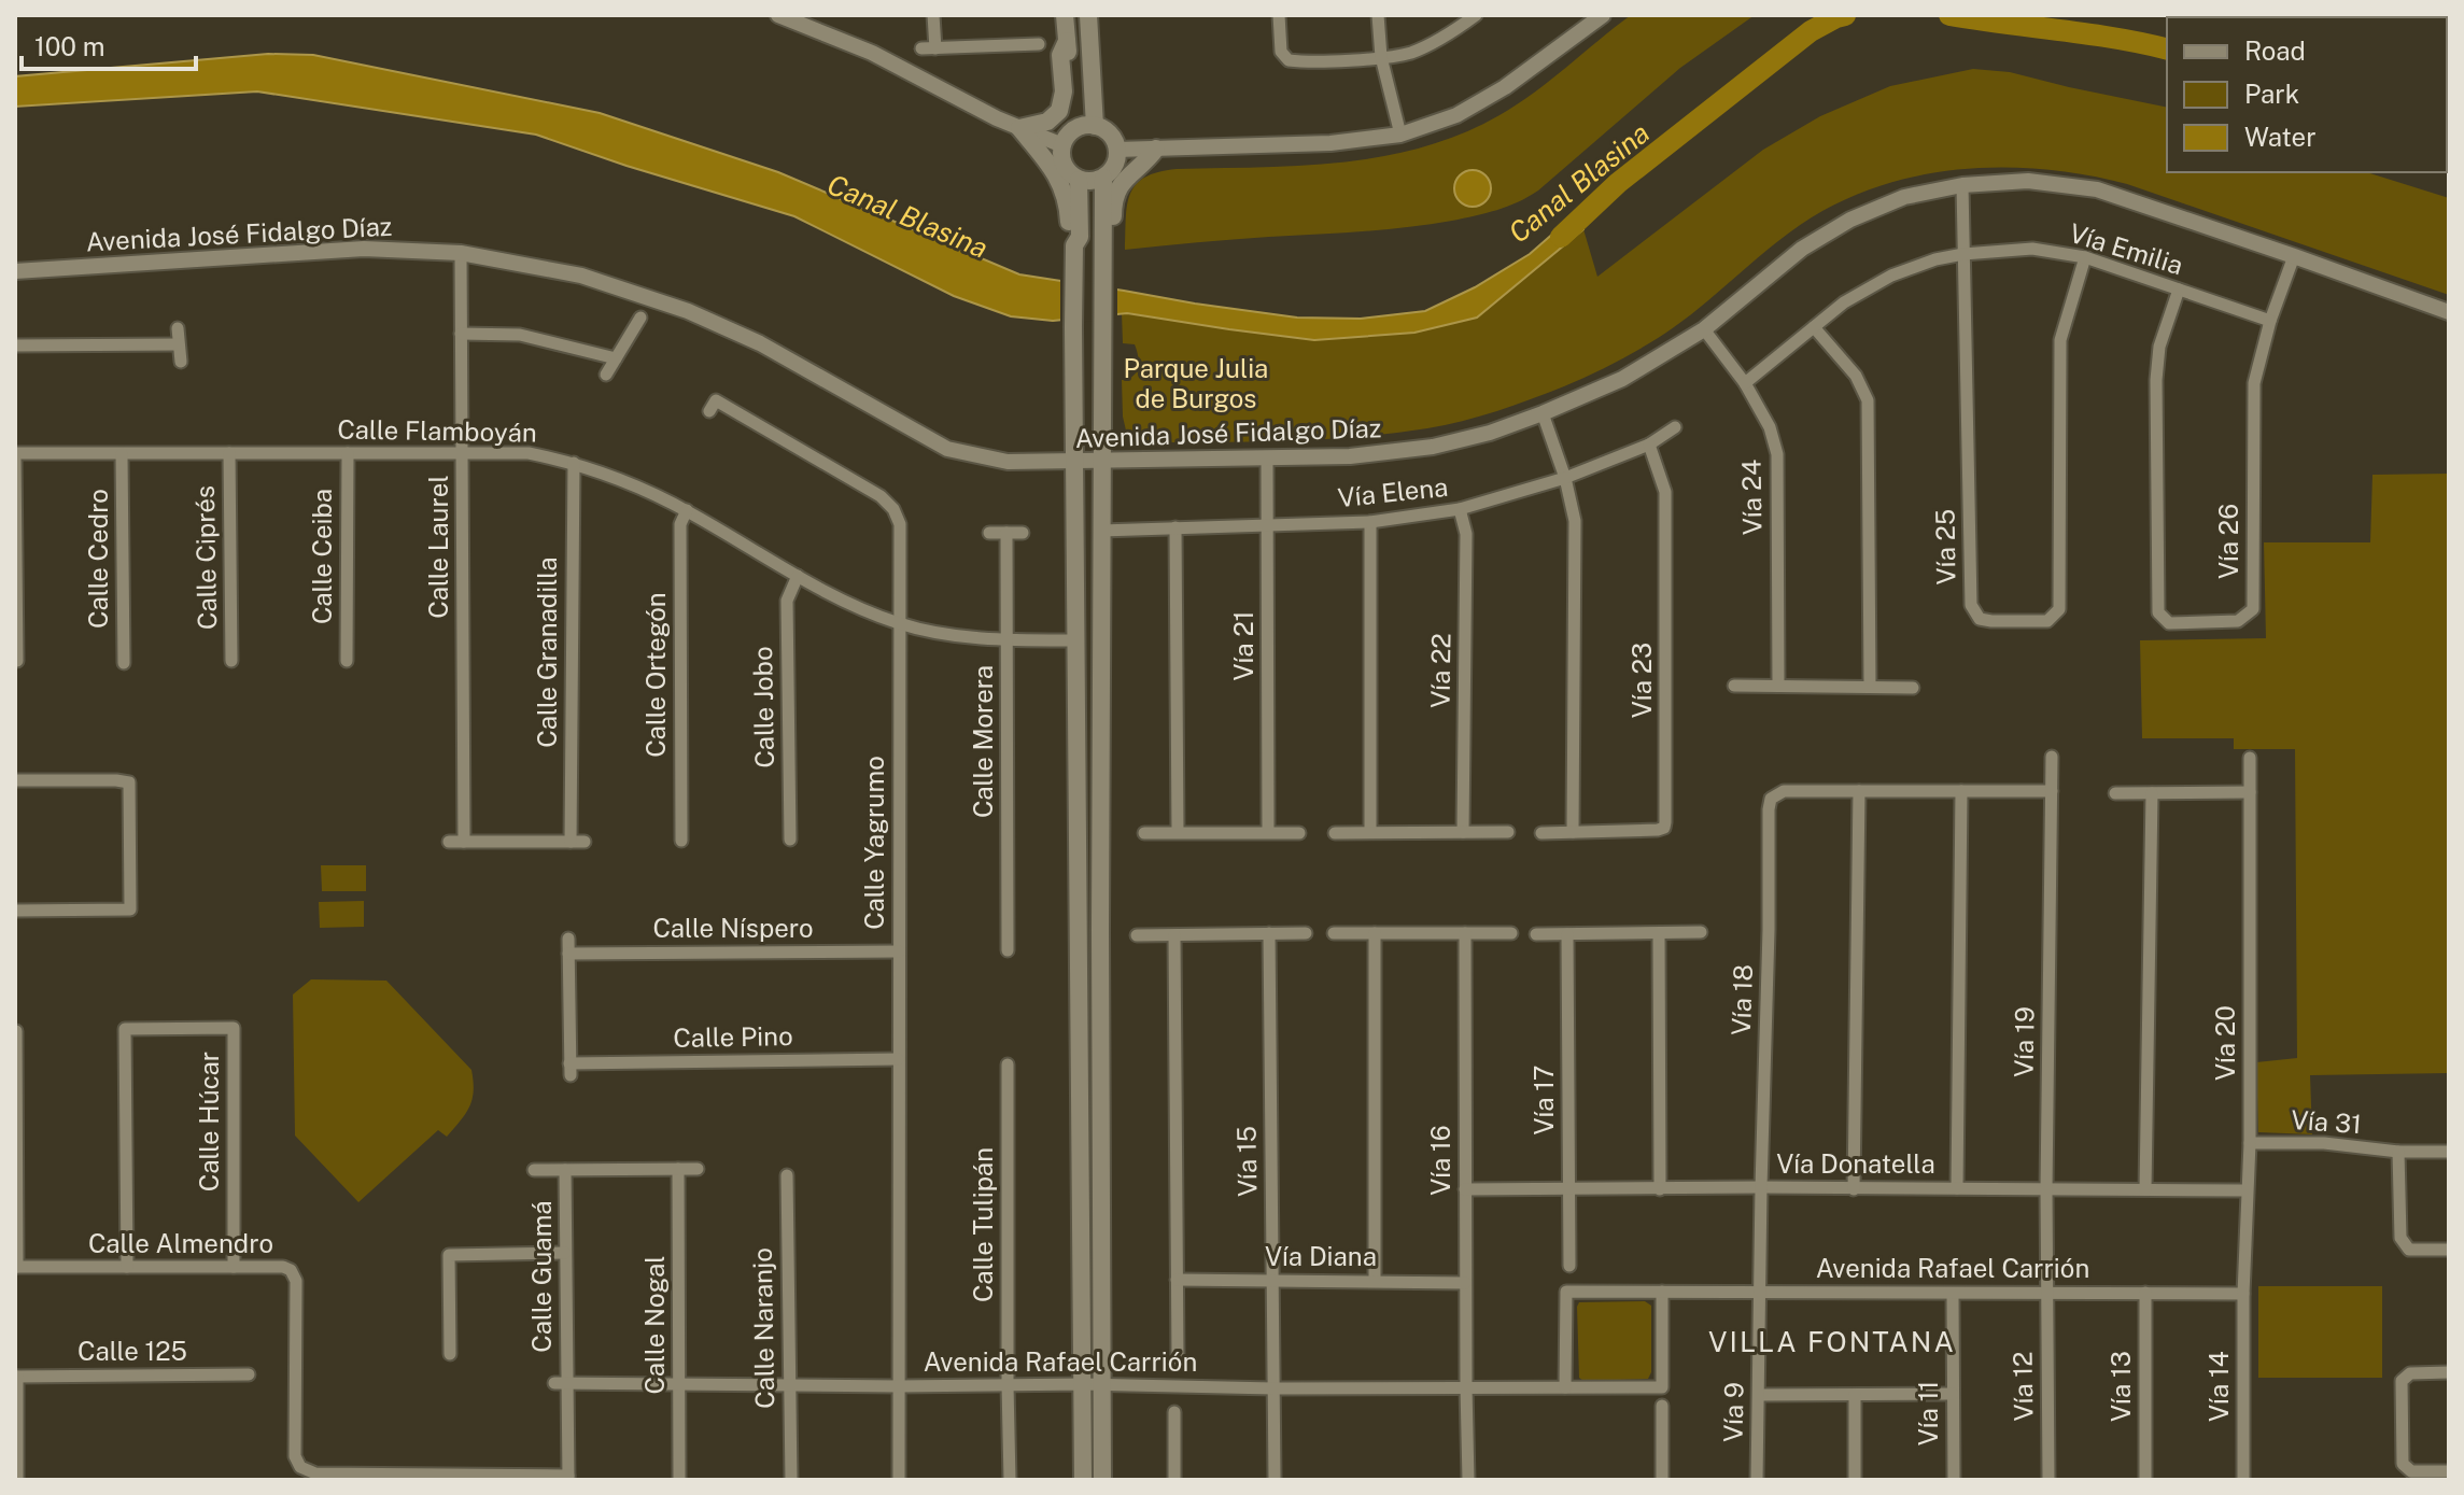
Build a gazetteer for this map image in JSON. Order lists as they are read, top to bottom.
{
  "streets": {
    "street": [
      "Avenida José Fidalgo Díaz",
      "Vía Emilia",
      "Calle Flamboyán",
      "Vía Elena",
      "Vía 24",
      "Vía 26",
      "Calle Laurel",
      "Vía 25",
      "Calle Ceiba",
      "Calle Ciprés",
      "Calle Cedro",
      "Vía 21",
      "Calle Granadilla",
      "Vía 22",
      "Calle Ortegón",
      "Vía 23",
      "Calle Jobo",
      "Calle Morera",
      "Calle Yagrumo",
      "Calle Níspero",
      "Vía 18",
      "Calle Pino",
      "Vía 19",
      "Vía 20",
      "Vía 17",
      "Calle Húcar",
      "Vía 31",
      "Vía 16",
      "Vía 15",
      "Vía Donatella",
      "Calle Tulipán",
      "Calle Almendro",
      "Vía Diana",
      "Avenida Rafael Carrión",
      "Calle Guamá",
      "Calle Nogal",
      "Calle Naranjo",
      "Calle 125",
      "Vía 12",
      "Vía 13",
      "Vía 14",
      "Vía 9",
      "Vía 11"
    ]
  },
  "crossings": [
    ["Avenida José Fidalgo Díaz", "Vía 24"],
    ["Avenida José Fidalgo Díaz", "Vía 26"],
    ["Avenida José Fidalgo Díaz", "Calle Laurel"],
    ["Avenida José Fidalgo Díaz", "Vía 25"],
    ["Avenida José Fidalgo Díaz", "Vía 21"],
    ["Vía Emilia", "Vía 24"],
    ["Vía Emilia", "Vía 26"],
    ["Vía Emilia", "Vía 25"],
    ["Calle Flamboyán", "Calle Laurel"],
    ["Calle Flamboyán", "Calle Ceiba"],
    ["Calle Flamboyán", "Calle Ciprés"],
    ["Calle Flamboyán", "Calle Cedro"],
    ["Calle Flamboyán", "Calle Granadilla"],
    ["Calle Flamboyán", "Calle Ortegón"],
    ["Calle Flamboyán", "Calle Jobo"],
    ["Calle Flamboyán", "Calle Morera"],
    ["Calle Flamboyán", "Calle Yagrumo"],
    ["Vía Elena", "Vía 21"],
    ["Vía Elena", "Vía 22"],
    ["Vía Elena", "Vía 23"],
    ["Calle Laurel", "Calle Granadilla"],
    ["Calle Yagrumo", "Calle Níspero"],
    ["Calle Yagrumo", "Calle Pino"],
    ["Calle Yagrumo", "Avenida Rafael Carrión"],
    ["Calle Níspero", "Calle Pino"],
    ["Vía 18", "Vía Donatella"],
    ["Vía 18", "Avenida Rafael Carrión"],
    ["Vía 18", "Vía 9"],
    ["Vía 19", "Vía Donatella"],
    ["Vía 19", "Avenida Rafael Carrión"],
    ["Vía 19", "Vía 12"],
    ["Vía 20", "Vía 31"],
    ["Vía 20", "Vía Donatella"],
    ["Vía 20", "Avenida Rafael Carrión"],
    ["Vía 20", "Vía 14"],
    ["Vía 17", "Vía Donatella"],
    ["Calle Húcar", "Calle Almendro"],
    ["Vía 16", "Vía Donatella"],
    ["Vía 16", "Vía Diana"],
    ["Vía 16", "Avenida Rafael Carrión"],
    ["Vía 15", "Vía Diana"],
    ["Vía 15", "Avenida Rafael Carrión"],
    ["Calle Tulipán", "Avenida Rafael Carrión"],
    ["Calle Almendro", "Calle Guamá"],
    ["Avenida Rafael Carrión", "Calle Guamá"],
    ["Avenida Rafael Carrión", "Calle Nogal"],
    ["Avenida Rafael Carrión", "Calle Naranjo"],
    ["Avenida Rafael Carrión", "Vía 12"],
    ["Avenida Rafael Carrión", "Vía 13"],
    ["Avenida Rafael Carrión", "Vía 14"],
    ["Avenida Rafael Carrión", "Vía 9"],
    ["Avenida Rafael Carrión", "Vía 11"]
  ],
  "districts": ["VILLA FONTANA"],
  "water": ["Canal Blasina"],
  "parks": ["Parque Julia de Burgos"],
  "legend": ["Road", "Park", "Water"],
  "scale_bar": "100 m"
}
